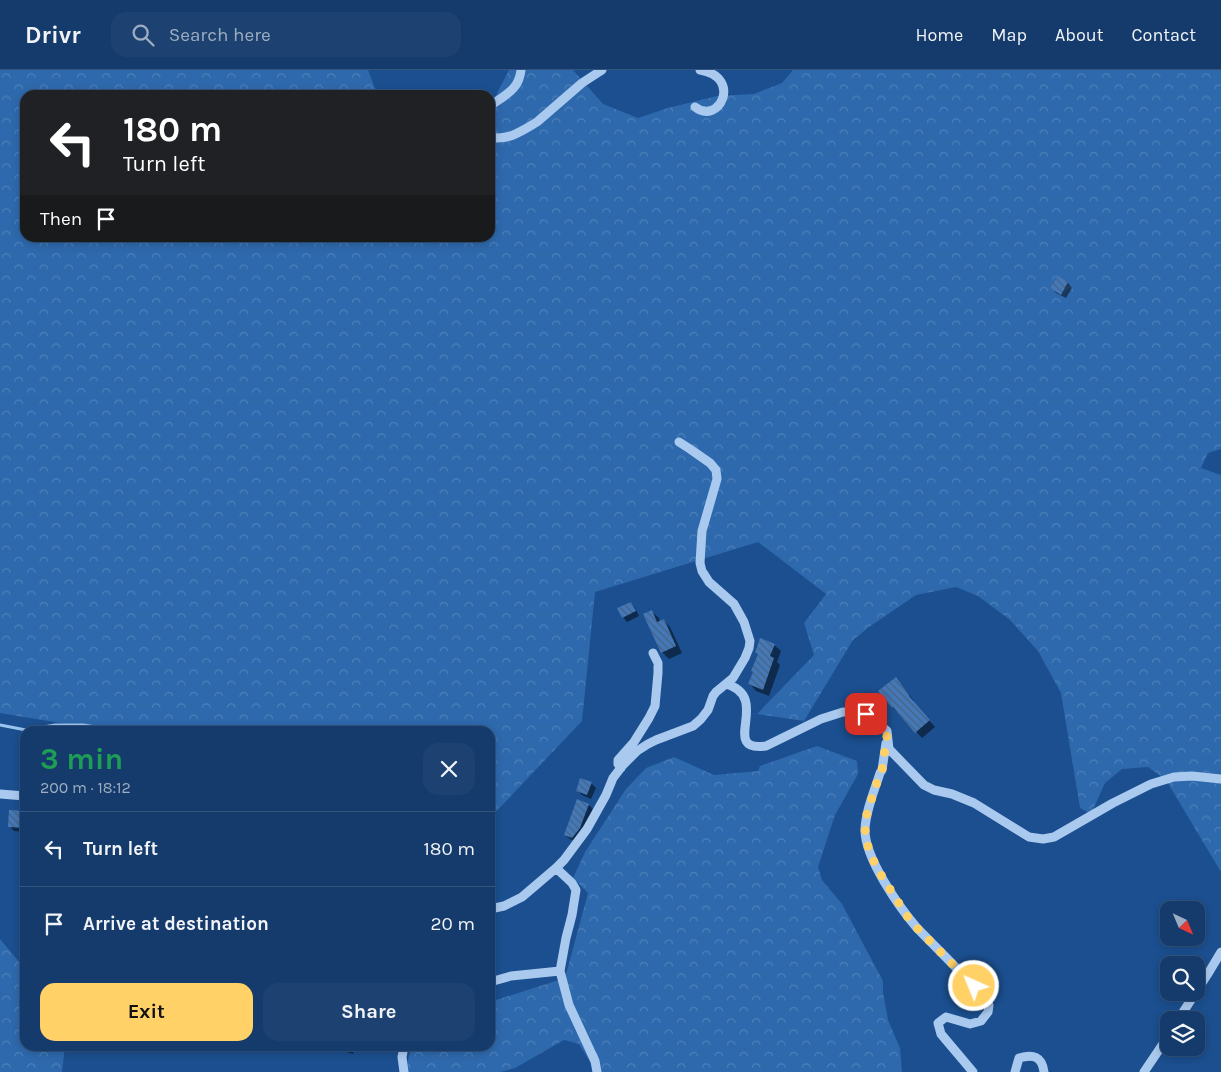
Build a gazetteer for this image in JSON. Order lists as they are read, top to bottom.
{
  "north": "bottom right",
  "page": {
    "header": "Drivr",
    "search": "Search here",
    "nav": [
      "Home",
      "Map",
      "About",
      "Contact"
    ],
    "turn": ["180 m", "Turn left"],
    "then": "Then",
    "heading": ["3 min", "200 m · 18:12"],
    "list": [
      {
        "name": "Turn left",
        "value": "180 m"
      },
      {
        "name": "Arrive at destination",
        "value": "20 m"
      }
    ],
    "buttons": ["Exit", "Share"]
  }
}
